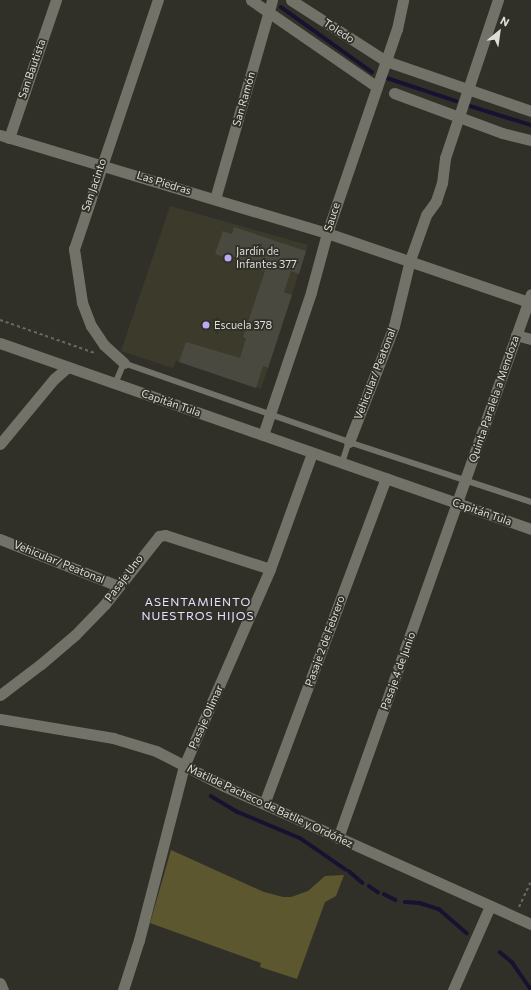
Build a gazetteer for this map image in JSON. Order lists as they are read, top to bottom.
{
  "streets": {
    "street": [
      "Toledo",
      "San Bautista",
      "San Ramón",
      "Las Piedras",
      "San Jacinto",
      "Sauce",
      "Vehicular/ Peatonal",
      "Quinta Paralela a Mendoza",
      "Capitán Tula",
      "Pasaje Uno",
      "Pasaje 2 de Febrero",
      "Pasaje 4 de Junio",
      "Pasaje Olimar",
      "Matilde Pacheco de Batlle y Ordóñez"
    ]
  },
  "crossings": [
    ["Toledo", "Sauce"],
    ["San Bautista", "Las Piedras"],
    ["San Ramón", "Las Piedras"],
    ["Las Piedras", "San Jacinto"],
    ["Las Piedras", "Sauce"],
    ["Sauce", "Capitán Tula"],
    ["Vehicular/ Peatonal", "Pasaje Uno"],
    ["Quinta Paralela a Mendoza", "Capitán Tula"],
    ["Quinta Paralela a Mendoza", "Pasaje 4 de Junio"],
    ["Capitán Tula", "Pasaje 2 de Febrero"],
    ["Capitán Tula", "Pasaje 4 de Junio"],
    ["Capitán Tula", "Pasaje Olimar"],
    ["Pasaje Uno", "Pasaje Olimar"],
    ["Pasaje 2 de Febrero", "Matilde Pacheco de Batlle y Ordóñez"],
    ["Pasaje 4 de Junio", "Matilde Pacheco de Batlle y Ordóñez"],
    ["Pasaje Olimar", "Matilde Pacheco de Batlle y Ordóñez"]
  ],
  "districts": ["ASENTAMIENTO NUESTROS HIJOS"],
  "places": ["Jardín de Infantes 377", "Escuela 378"],
  "north": "top right"
}
